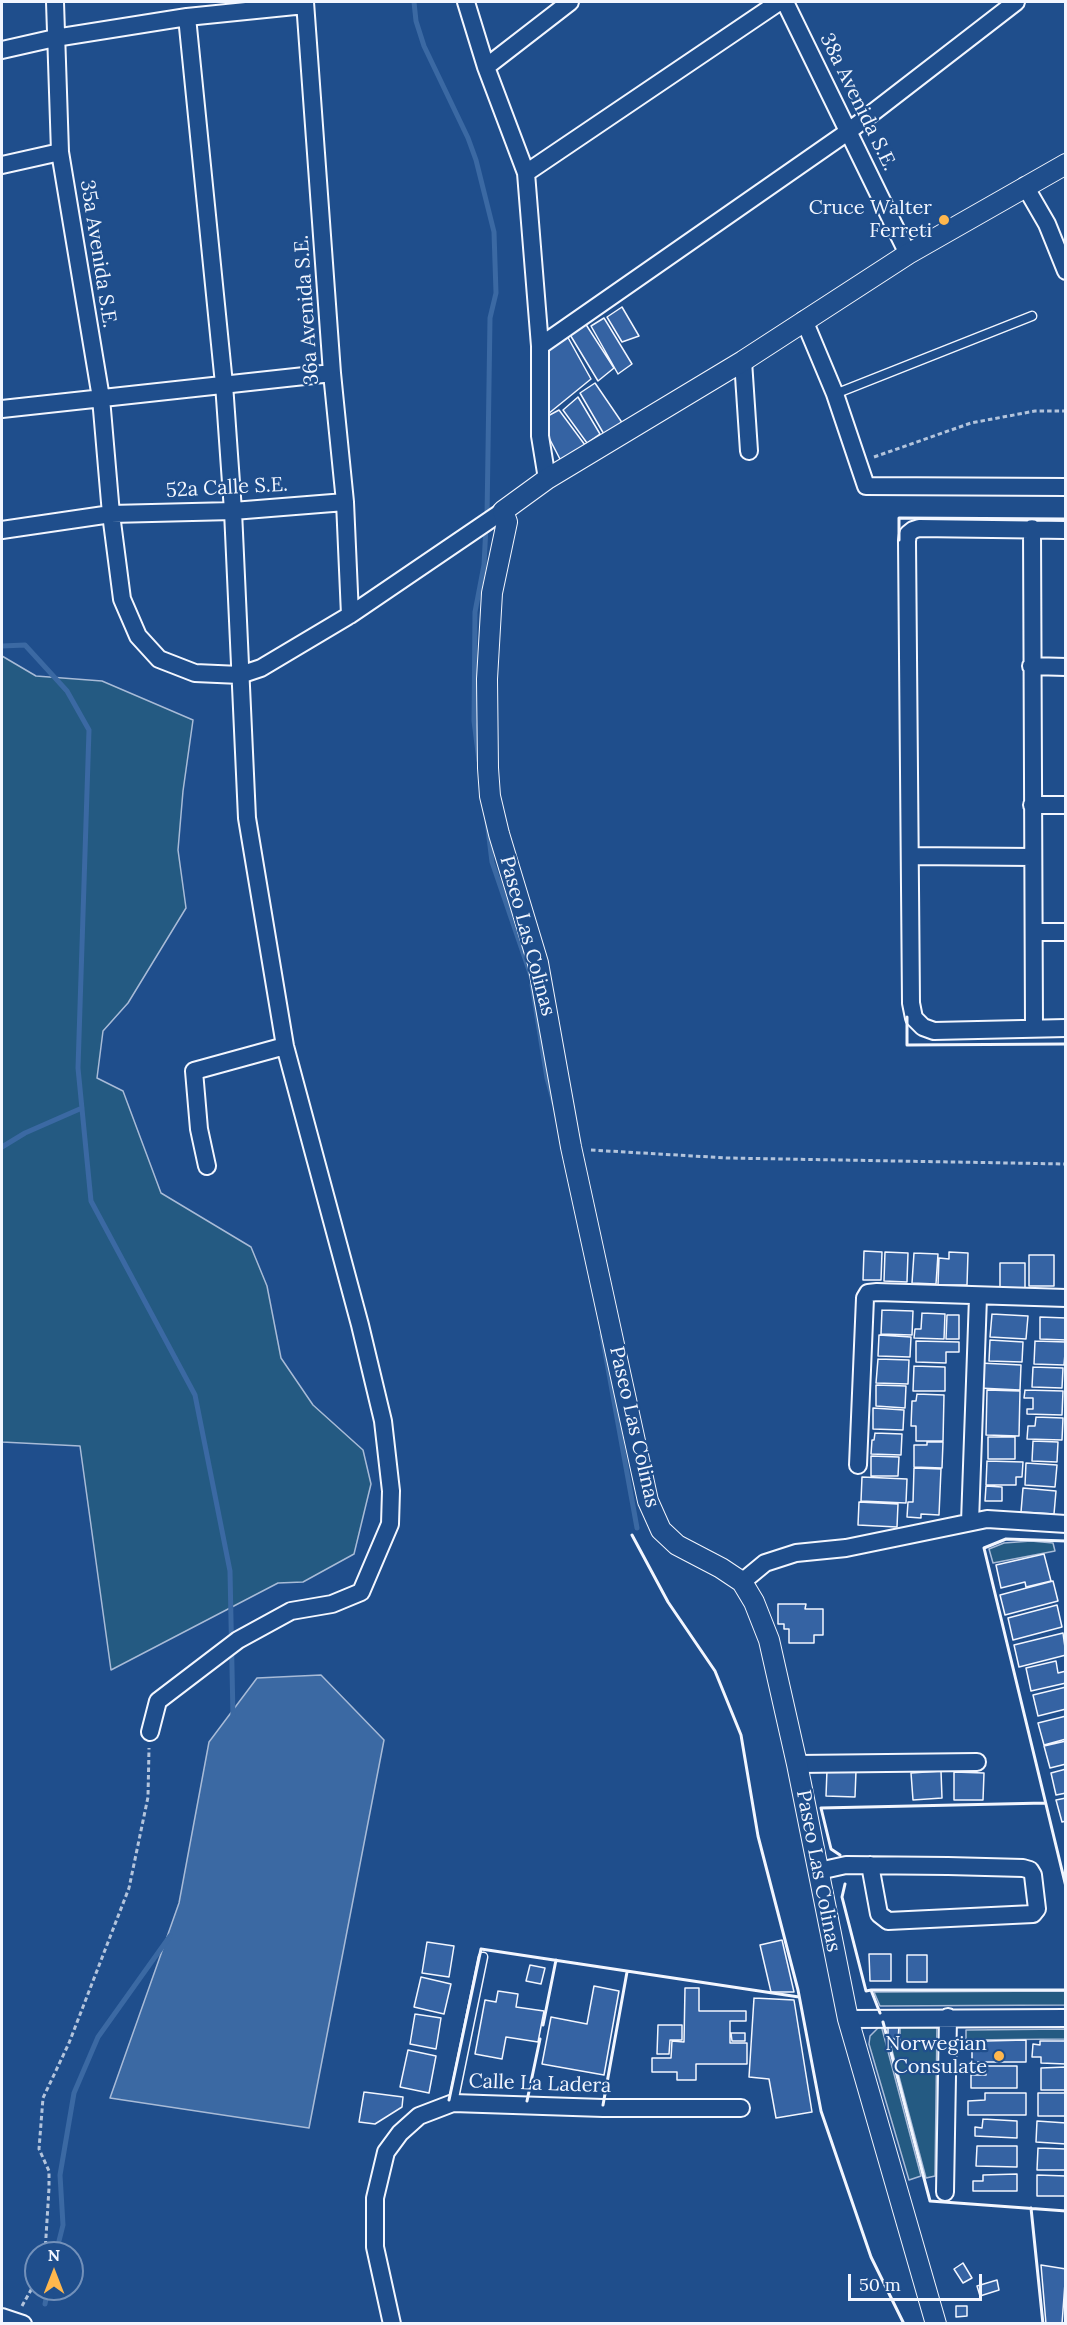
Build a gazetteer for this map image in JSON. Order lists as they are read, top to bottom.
{
  "streets": {
    "street": [
      "38a Avenida S.E.",
      "35a Avenida S.E.",
      "36a Avenida S.E.",
      "52a Calle S.E.",
      "Paseo Las Colinas",
      "Calle La Ladera"
    ]
  },
  "crossings": [
    ["35a Avenida S.E.", "52a Calle S.E."],
    ["36a Avenida S.E.", "52a Calle S.E."]
  ],
  "places": ["Cruce Walter Ferreti", "Norwegian Consulate"],
  "scale_bar": "50 m",
  "north": "top"
}
